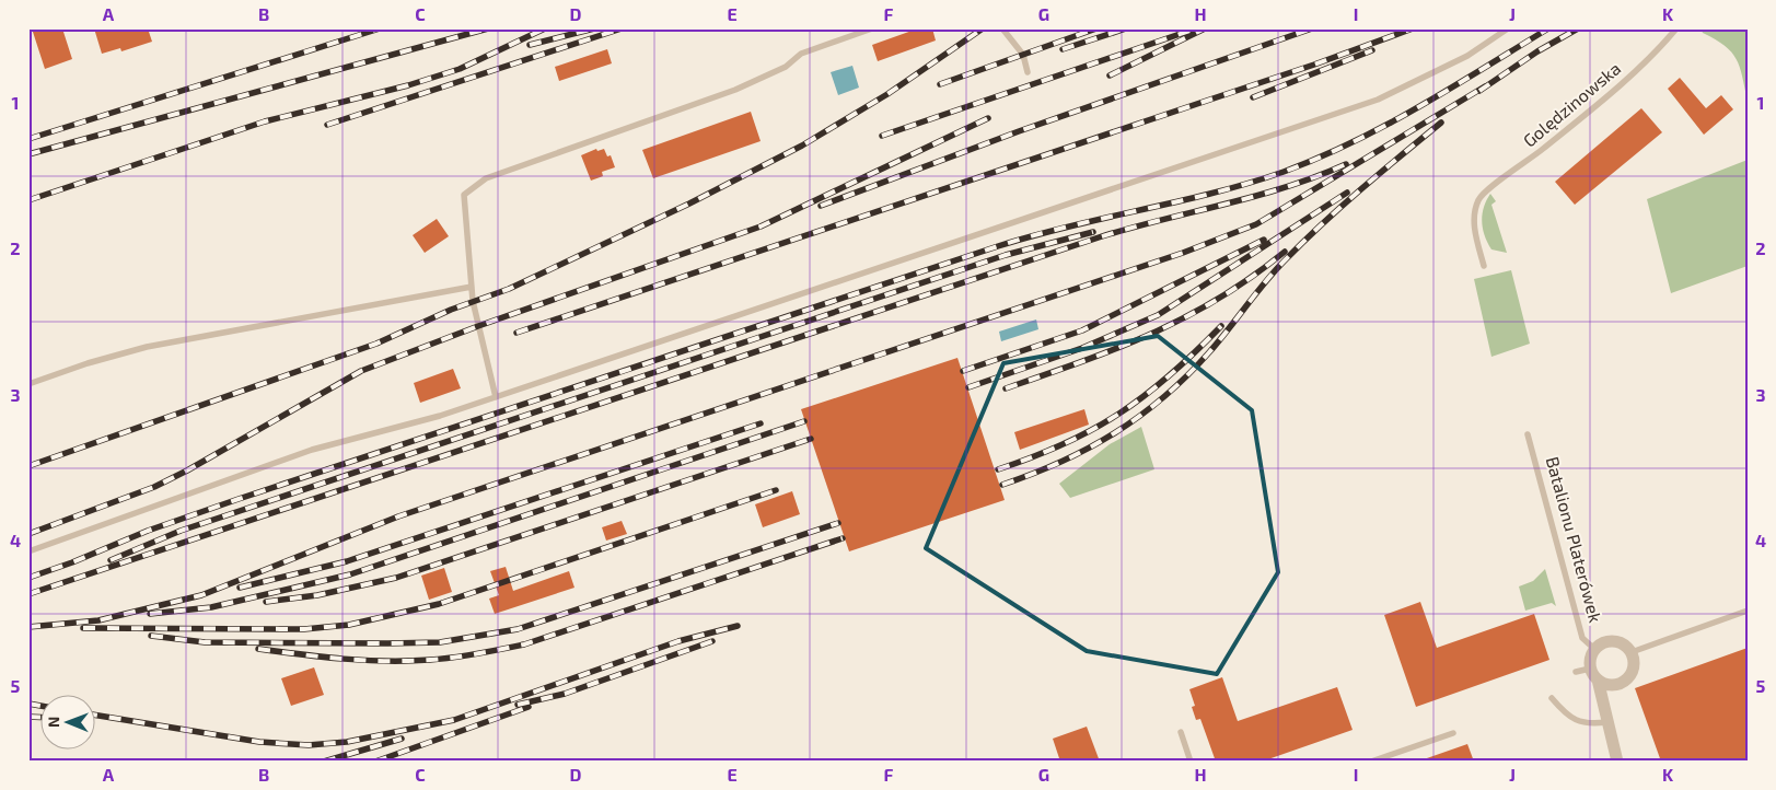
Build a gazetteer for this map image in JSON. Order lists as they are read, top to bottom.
{
  "streets": {
    "street": ["Batalionu Platerówek"],
    "lane": ["Golędzinowska"]
  },
  "north": "left",
  "grid": {
    "columns": [
      "A",
      "B",
      "C",
      "D",
      "E",
      "F",
      "G",
      "H",
      "I",
      "J",
      "K"
    ],
    "rows": [
      "1",
      "2",
      "3",
      "4",
      "5"
    ]
  }
}
